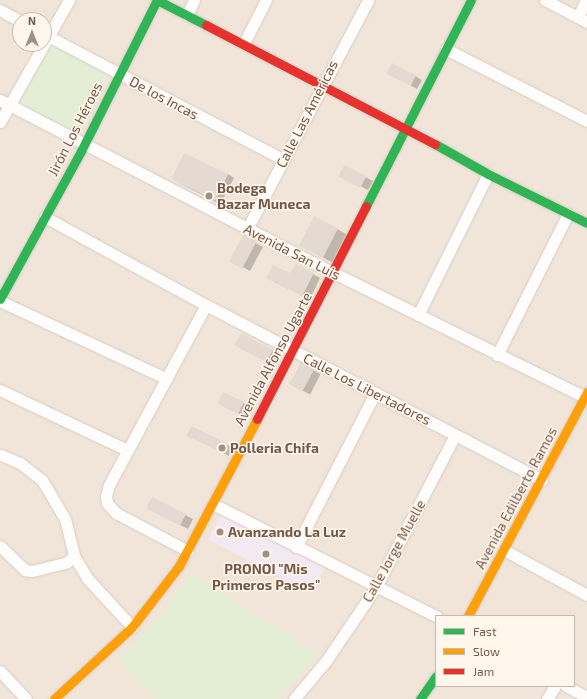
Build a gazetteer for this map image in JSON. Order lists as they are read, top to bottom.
{
  "streets": {
    "street": [
      "De los Incas",
      "Calle Las Américas",
      "Jirón Los Héroes",
      "Avenida San Luis",
      "Avenida Alfonso Ugarte",
      "Calle Los Libertadores",
      "Avenida Edilberto Ramos",
      "Calle Jorge Muelle"
    ]
  },
  "crossings": [
    ["De los Incas", "Calle Las Américas"],
    ["De los Incas", "Jirón Los Héroes"],
    ["Calle Las Américas", "Avenida San Luis"],
    ["Jirón Los Héroes", "Avenida San Luis"],
    ["Jirón Los Héroes", "Calle Los Libertadores"],
    ["Avenida San Luis", "Avenida Alfonso Ugarte"],
    ["Avenida San Luis", "Avenida Edilberto Ramos"],
    ["Avenida Alfonso Ugarte", "Calle Los Libertadores"],
    ["Calle Los Libertadores", "Avenida Edilberto Ramos"],
    ["Calle Los Libertadores", "Calle Jorge Muelle"]
  ],
  "places": [
    "Bodega Bazar Muneca",
    "Polleria Chifa",
    "Avanzando La Luz",
    "PRONOI \"Mis Primeros Pasos\""
  ],
  "legend": ["Fast", "Slow", "Jam"],
  "north": "top"
}
